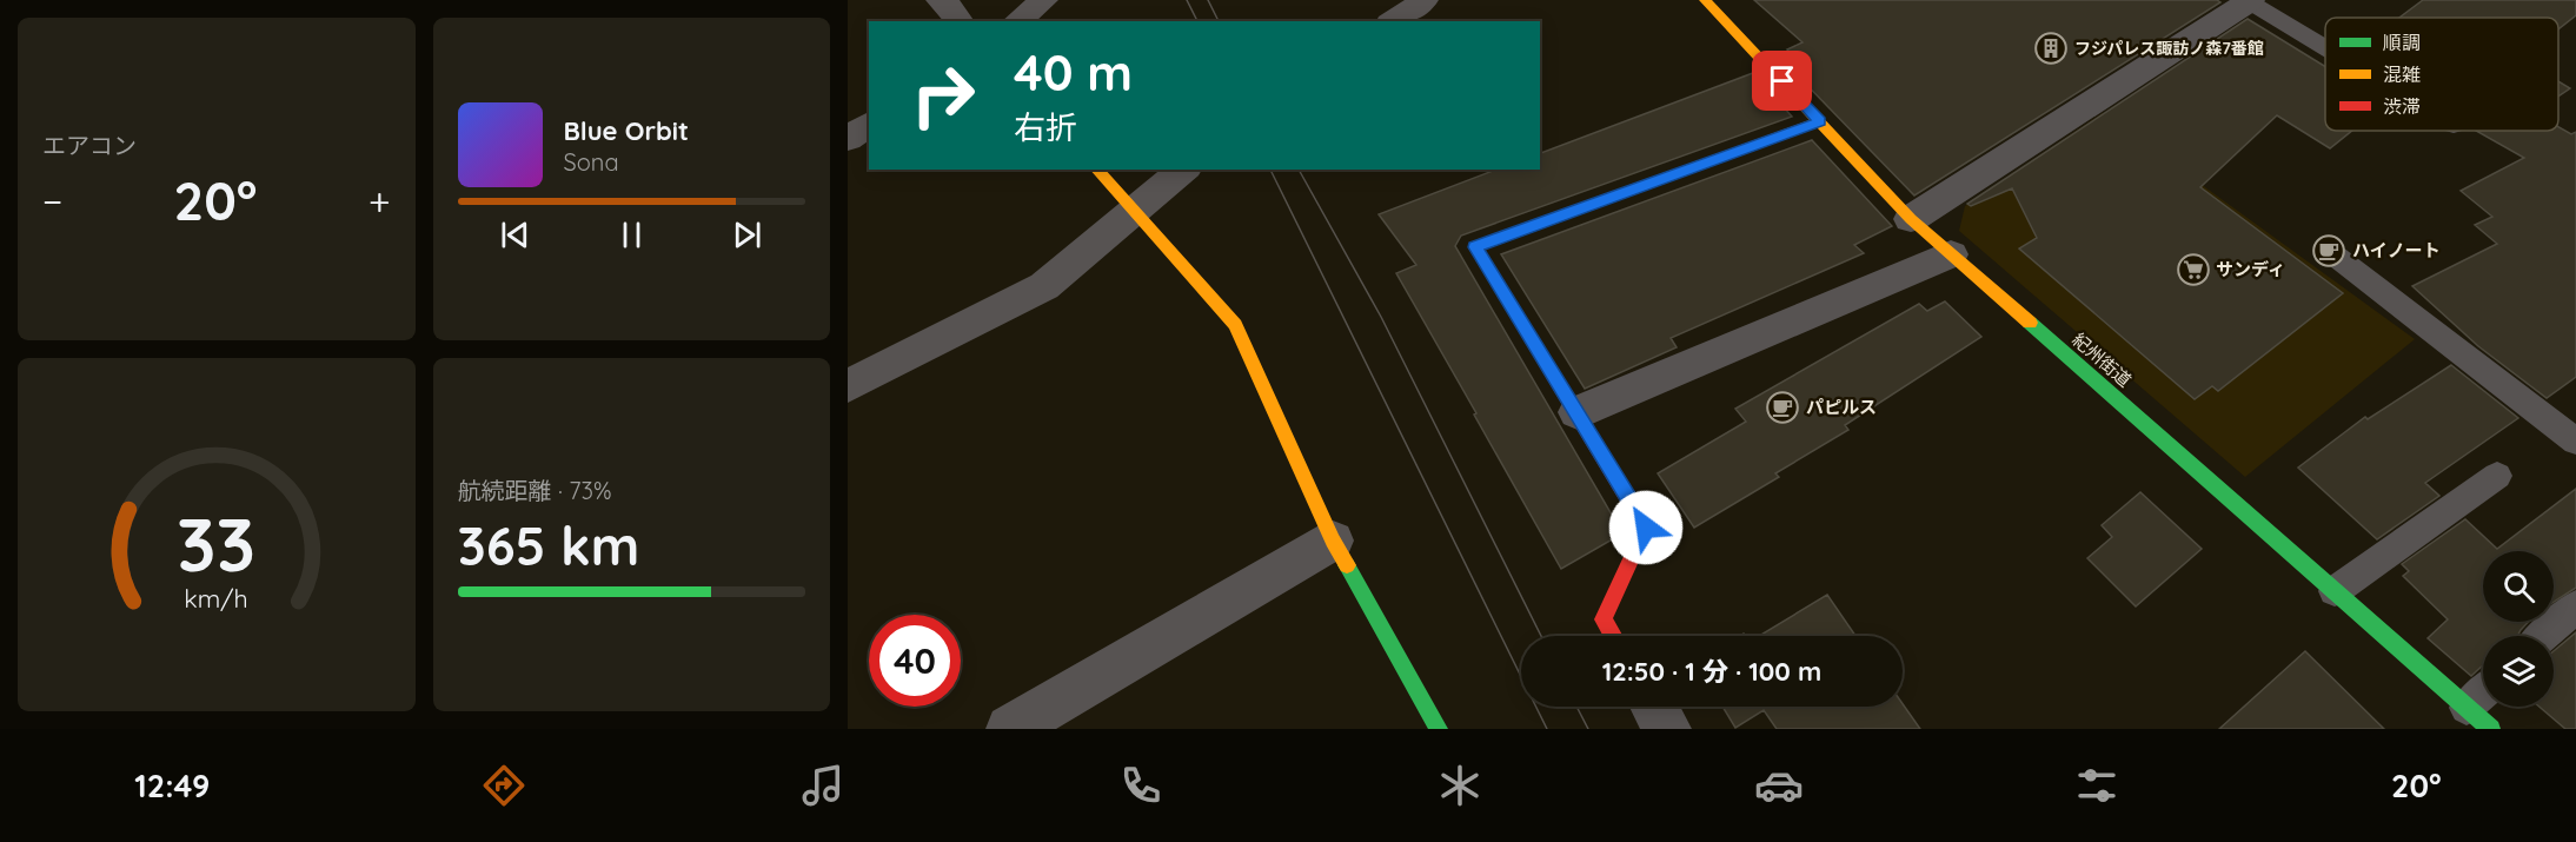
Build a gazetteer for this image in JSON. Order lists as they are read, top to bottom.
{
  "streets": {
    "street": ["紀州街道"]
  },
  "places": {
    "building": ["フジパレス諏訪ノ森7番館"],
    "cafe": ["ハイノート", "パピルス"],
    "supermarket": ["サンディ"]
  },
  "legend": ["順調", "混雑", "渋滞"],
  "page": {
    "tile": [
      "エアコン",
      ["航続距離 · 73%", "365 km"]
    ],
    "turn": ["40 m", "右折"],
    "song": ["Blue Orbit", "Sona"],
    "heat": ["−", "20°", "+"],
    "limit": "40",
    "trip": "12:50 · 1 分 · 100 m",
    "tabs": ["12:49", "20°"],
    "gauge": ["33", "km/h"]
  }
}
